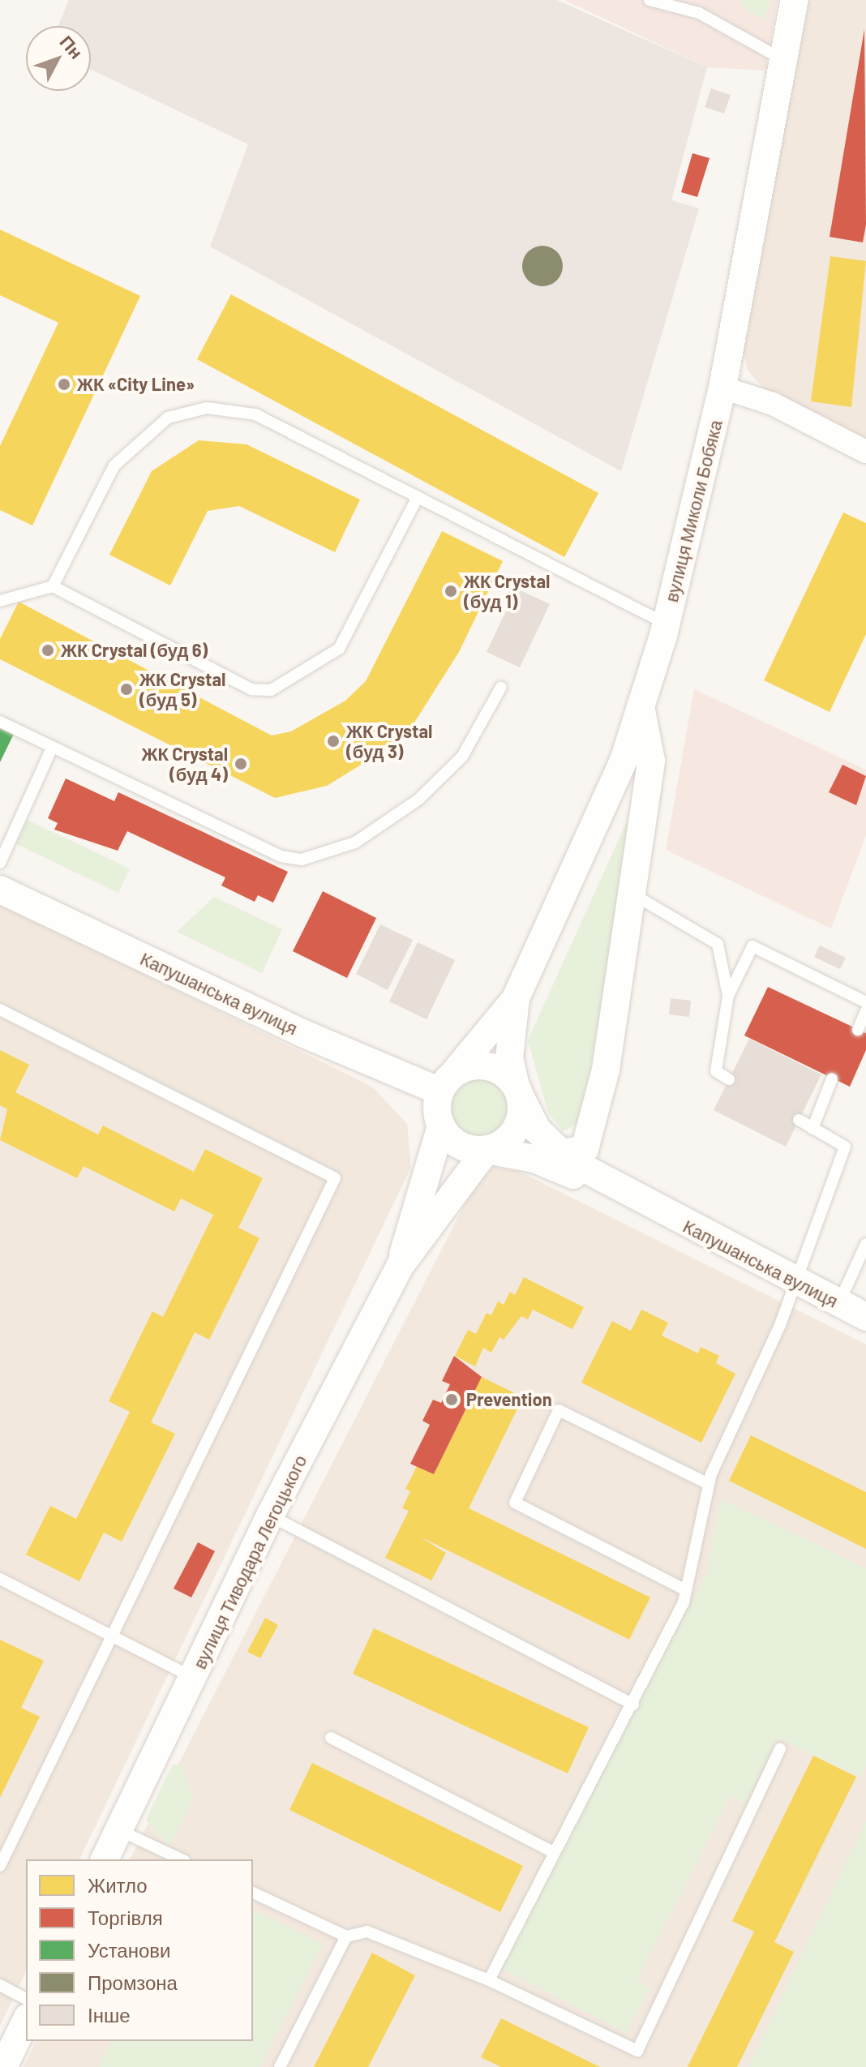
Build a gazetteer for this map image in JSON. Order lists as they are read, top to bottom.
{
  "streets": {
    "street": ["вулиця Миколи Бобяка", "Капушанська вулиця", "вулиця Тиводара Легоцького"]
  },
  "crossings": [
    ["вулиця Миколи Бобяка", "Капушанська вулиця"],
    ["вулиця Миколи Бобяка", "вулиця Тиводара Легоцького"],
    ["Капушанська вулиця", "вулиця Тиводара Легоцького"]
  ],
  "places": [
    "ЖК «City Line»",
    "ЖК Crystal (буд 1)",
    "ЖК Crystal (буд 6)",
    "ЖК Crystal (буд 5)",
    "ЖК Crystal (буд 3)",
    "ЖК Crystal (буд 4)",
    "Prevention"
  ],
  "legend": [
    "Житло",
    "Торгівля",
    "Установи",
    "Промзона",
    "Інше"
  ],
  "north": "top right"
}
